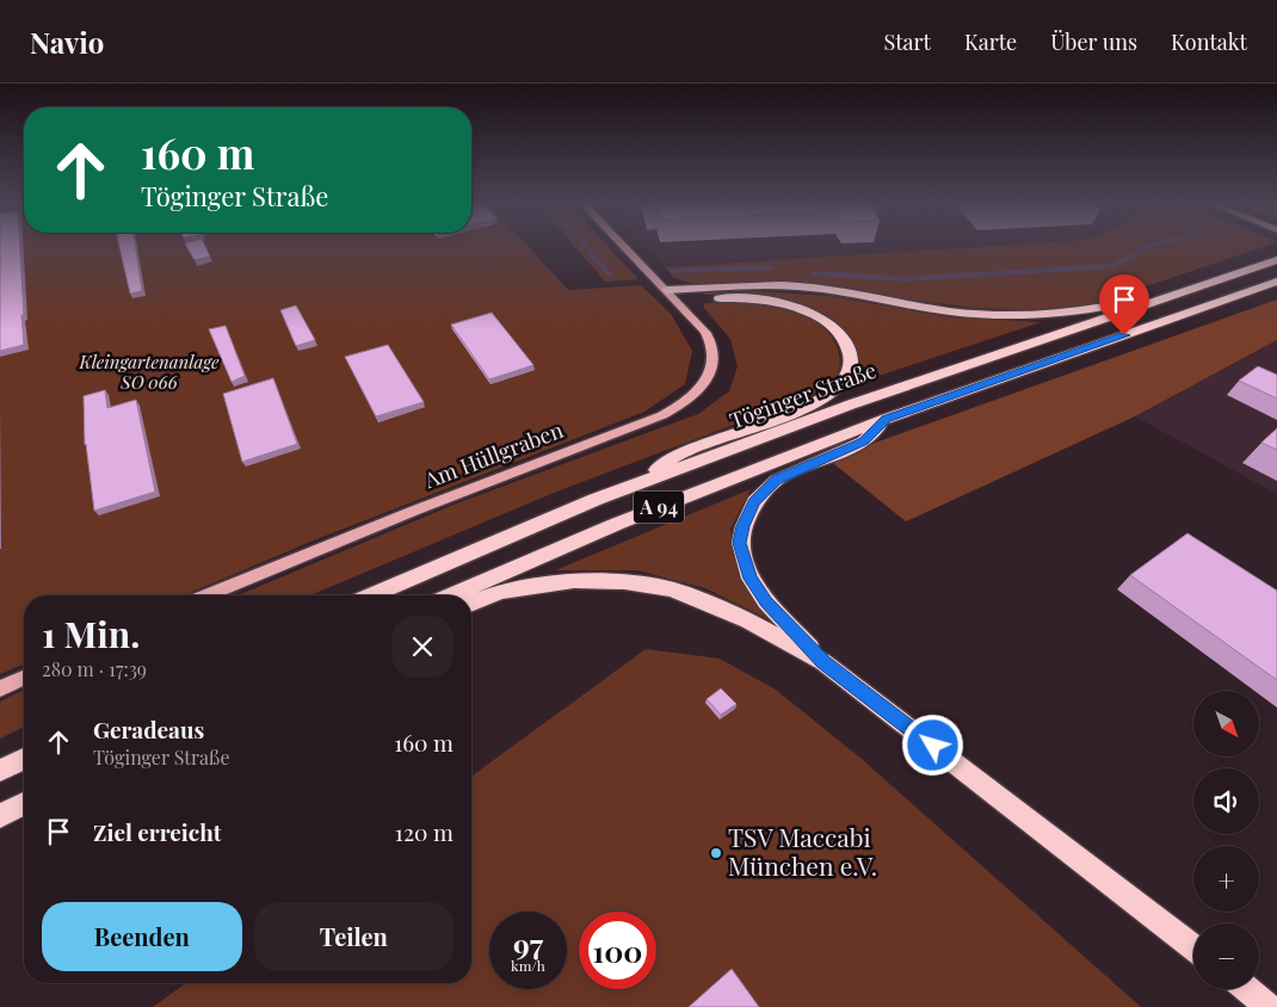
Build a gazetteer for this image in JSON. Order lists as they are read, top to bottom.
{
  "streets": {
    "highway": ["Töginger Straße", "A 94"],
    "main road": ["Am Hüllgraben"]
  },
  "parks": ["Kleingartenanlage SO 066"],
  "places": ["TSV Maccabi München e.V."],
  "north": "bottom right",
  "page": {
    "header": "Navio",
    "nav": [
      "Start",
      "Karte",
      "Über uns",
      "Kontakt"
    ],
    "turn": ["160 m", "Töginger Straße"],
    "heading": ["1 Min.", "280 m · 17:39"],
    "map_buttons": ["+", "−"],
    "list": [
      {
        "name": "Geradeaus",
        "note": "Töginger Straße",
        "value": "160 m"
      },
      {
        "name": "Ziel erreicht",
        "value": "120 m"
      }
    ],
    "buttons": ["Beenden", "Teilen"],
    "speed": "97 km/h",
    "limit": "100"
  }
}
